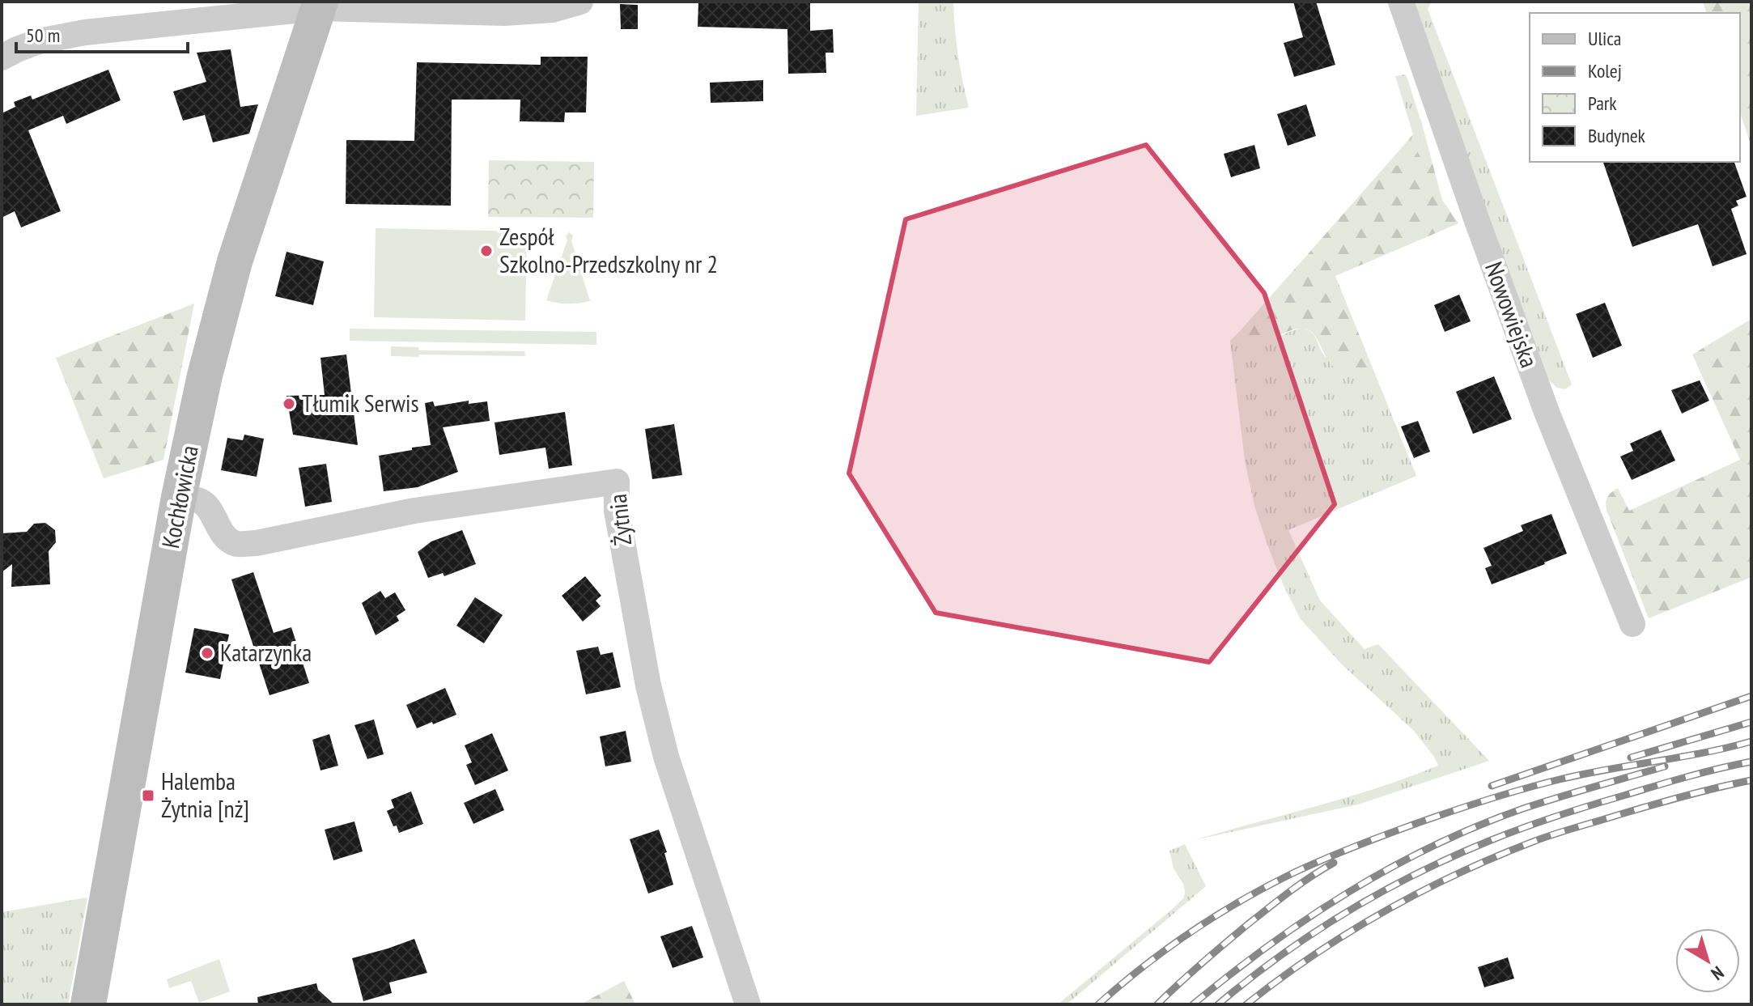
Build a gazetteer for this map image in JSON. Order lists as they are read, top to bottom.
{
  "streets": {
    "street": ["Nowowiejska", "Kochłowicka", "Żytnia"]
  },
  "crossings": [
    ["Kochłowicka", "Żytnia"]
  ],
  "places": {
    "other": ["Zespół Szkolno-Przedszkolny nr 2", "Tłumik Serwis", "Katarzynka"],
    "transit": ["Halemba Żytnia [nż]"]
  },
  "legend": [
    "Ulica",
    "Kolej",
    "Park",
    "Budynek"
  ],
  "scale_bar": "50 m",
  "north": "bottom right"
}
